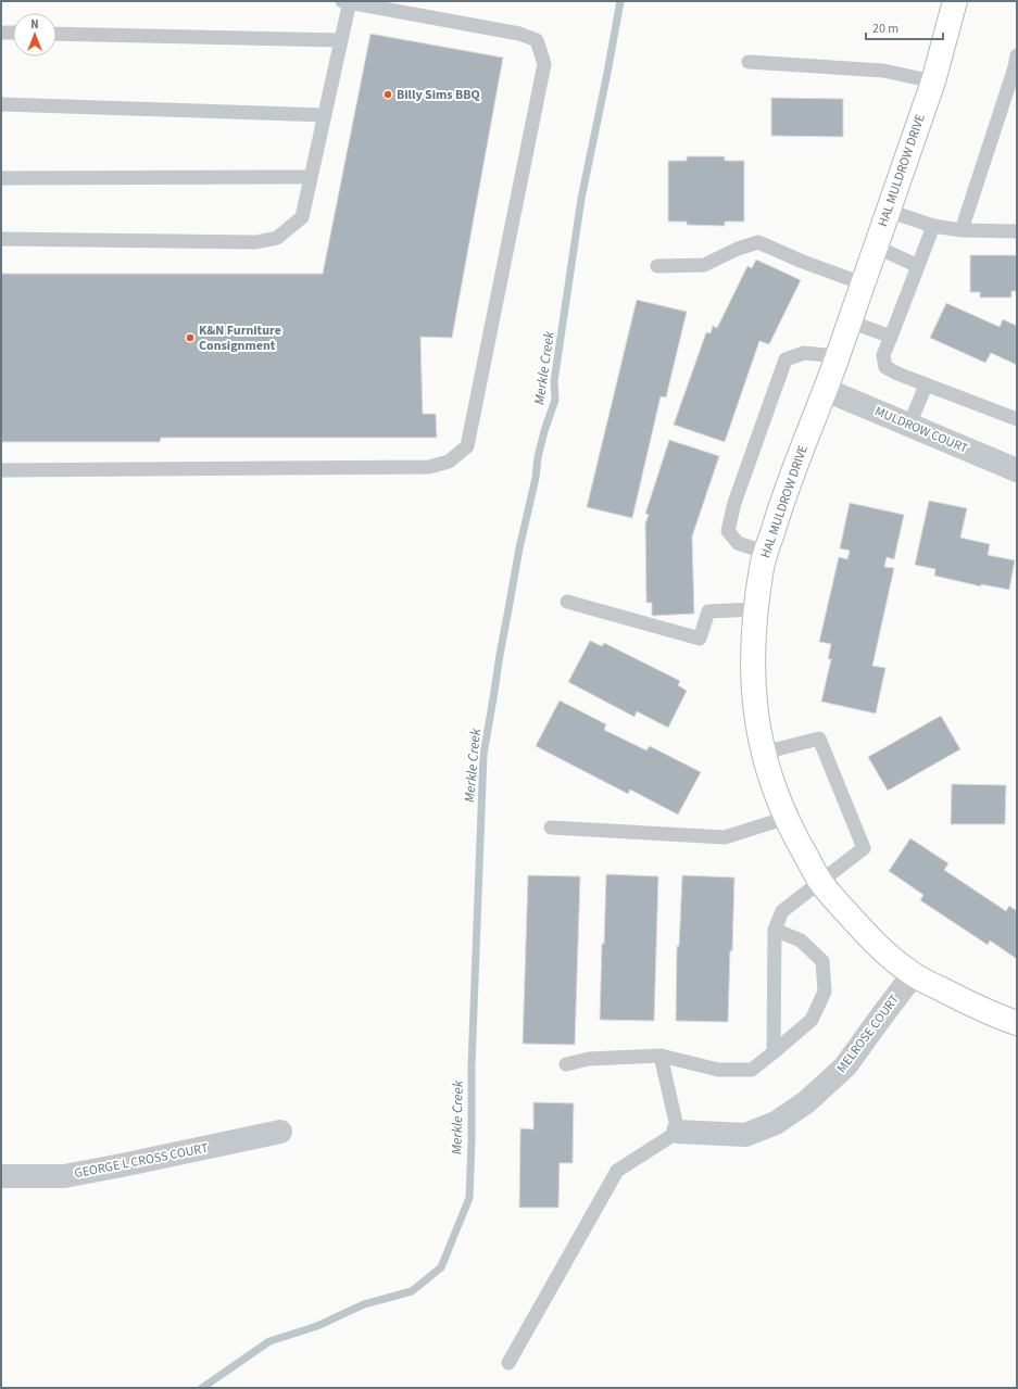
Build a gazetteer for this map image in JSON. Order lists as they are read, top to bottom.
{
  "streets": {
    "street": [
      "HAL MULDROW DRIVE",
      "MULDROW COURT",
      "MELROSE COURT",
      "GEORGE L CROSS COURT"
    ]
  },
  "crossings": [
    ["HAL MULDROW DRIVE", "MULDROW COURT"],
    ["HAL MULDROW DRIVE", "MELROSE COURT"]
  ],
  "water": ["Merkle Creek"],
  "places": ["Billy Sims BBQ", "K&N Furniture Consignment"],
  "scale_bar": "20 m",
  "north": "top"
}
